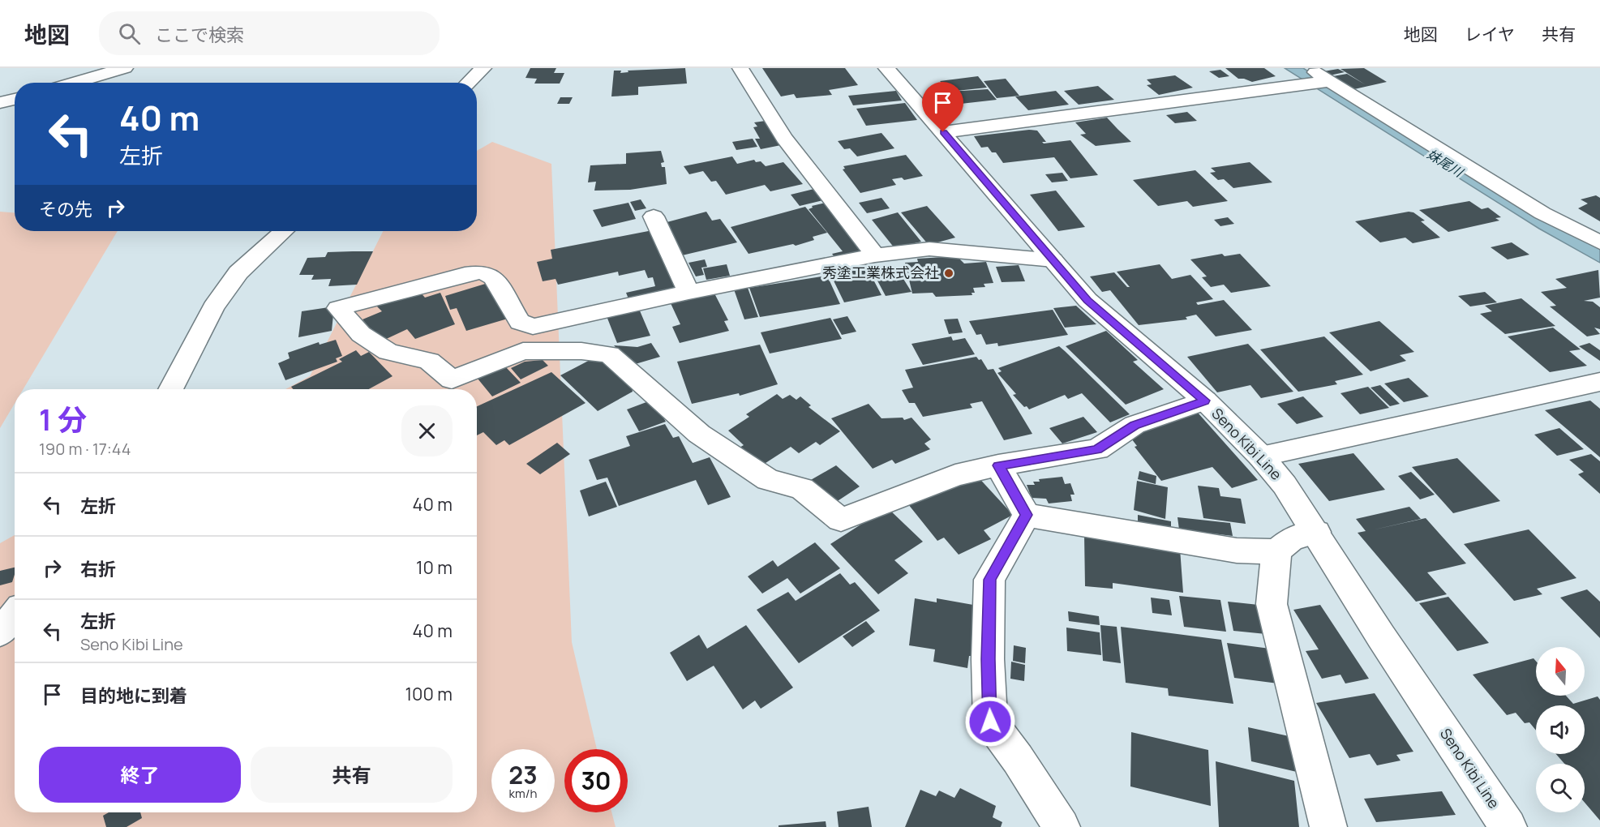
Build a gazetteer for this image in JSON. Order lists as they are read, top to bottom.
{
  "streets": {
    "street": ["Seno Kibi Line"]
  },
  "water": ["妹尾川"],
  "places": ["秀塗工業株式会社"],
  "north": "top",
  "page": {
    "header": "地図",
    "search": "ここで検索",
    "nav": ["地図", "レイヤ", "共有"],
    "turn": ["40 m", "左折"],
    "then": "その先",
    "heading": ["1 分", "190 m · 17:44"],
    "list": [
      {
        "name": "左折",
        "value": "40 m"
      },
      {
        "name": "右折",
        "value": "10 m"
      },
      {
        "name": "左折",
        "note": "Seno Kibi Line",
        "value": "40 m"
      },
      {
        "name": "目的地に到着",
        "value": "100 m"
      }
    ],
    "buttons": ["終了", "共有"],
    "speed": "23 km/h",
    "limit": "30"
  }
}
